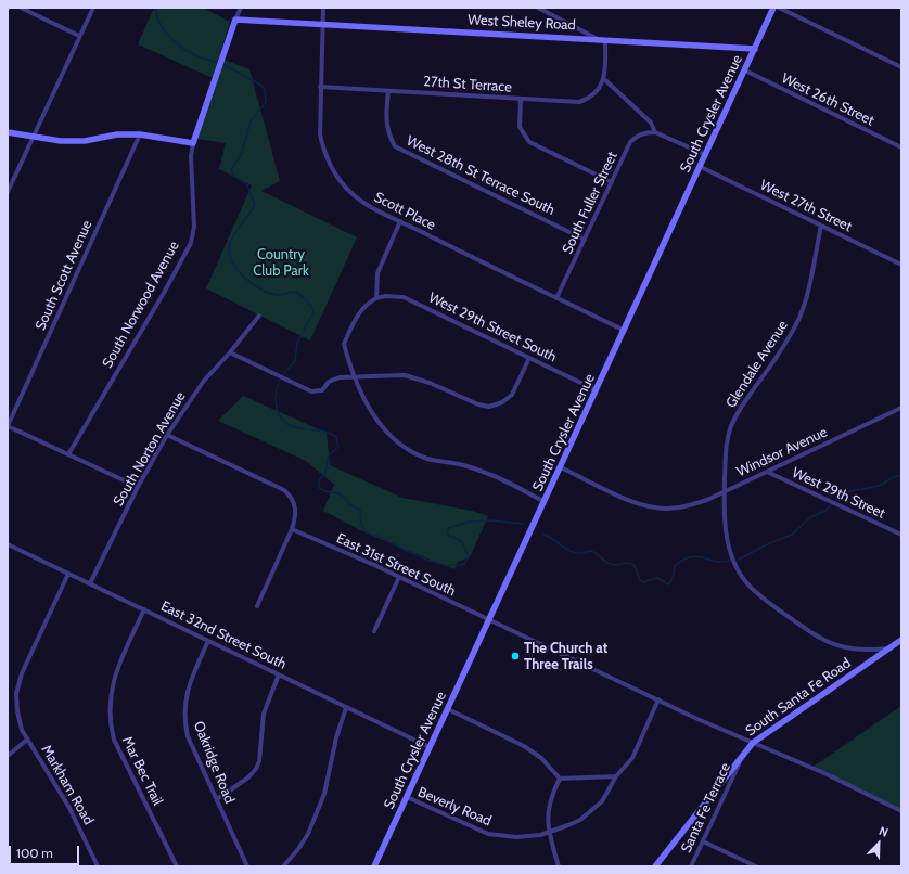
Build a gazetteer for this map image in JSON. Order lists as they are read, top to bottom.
{
  "streets": {
    "street": [
      "West Sheley Road",
      "27th St Terrace",
      "West 26th Street",
      "South Crysler Avenue",
      "West 28th St Terrace South",
      "South Fuller Street",
      "West 27th Street",
      "Scott Place",
      "South Scott Avenue",
      "South Norwood Avenue",
      "West 29th Street South",
      "Glendale Avenue",
      "South Norton Avenue",
      "Windsor Avenue",
      "West 29th Street",
      "East 31st Street South",
      "East 32nd Street South",
      "South Santa Fe Road",
      "Oakridge Road",
      "Mar Bec Trail",
      "Markham Road",
      "Beverly Road",
      "Santa Fe Terrace"
    ]
  },
  "crossings": [
    ["West Sheley Road", "South Crysler Avenue"],
    ["West Sheley Road", "Scott Place"],
    ["West Sheley Road", "South Norwood Avenue"],
    ["27th St Terrace", "West 28th St Terrace South"],
    ["27th St Terrace", "Scott Place"],
    ["West 26th Street", "South Crysler Avenue"],
    ["South Crysler Avenue", "West 27th Street"],
    ["South Crysler Avenue", "Scott Place"],
    ["South Crysler Avenue", "West 29th Street South"],
    ["South Crysler Avenue", "Windsor Avenue"],
    ["South Crysler Avenue", "East 31st Street South"],
    ["South Crysler Avenue", "East 32nd Street South"],
    ["South Crysler Avenue", "Beverly Road"],
    ["West 28th St Terrace South", "South Fuller Street"],
    ["South Fuller Street", "Scott Place"],
    ["West 27th Street", "Glendale Avenue"],
    ["Glendale Avenue", "Windsor Avenue"],
    ["Glendale Avenue", "South Santa Fe Road"],
    ["South Norton Avenue", "East 32nd Street South"],
    ["Windsor Avenue", "West 29th Street"],
    ["East 31st Street South", "South Santa Fe Road"],
    ["East 31st Street South", "Beverly Road"],
    ["East 32nd Street South", "Oakridge Road"],
    ["East 32nd Street South", "Mar Bec Trail"],
    ["South Santa Fe Road", "Santa Fe Terrace"]
  ],
  "parks": ["Country Club Park"],
  "places": ["The Church at Three Trails"],
  "scale_bar": "100 m",
  "north": "top right"
}
